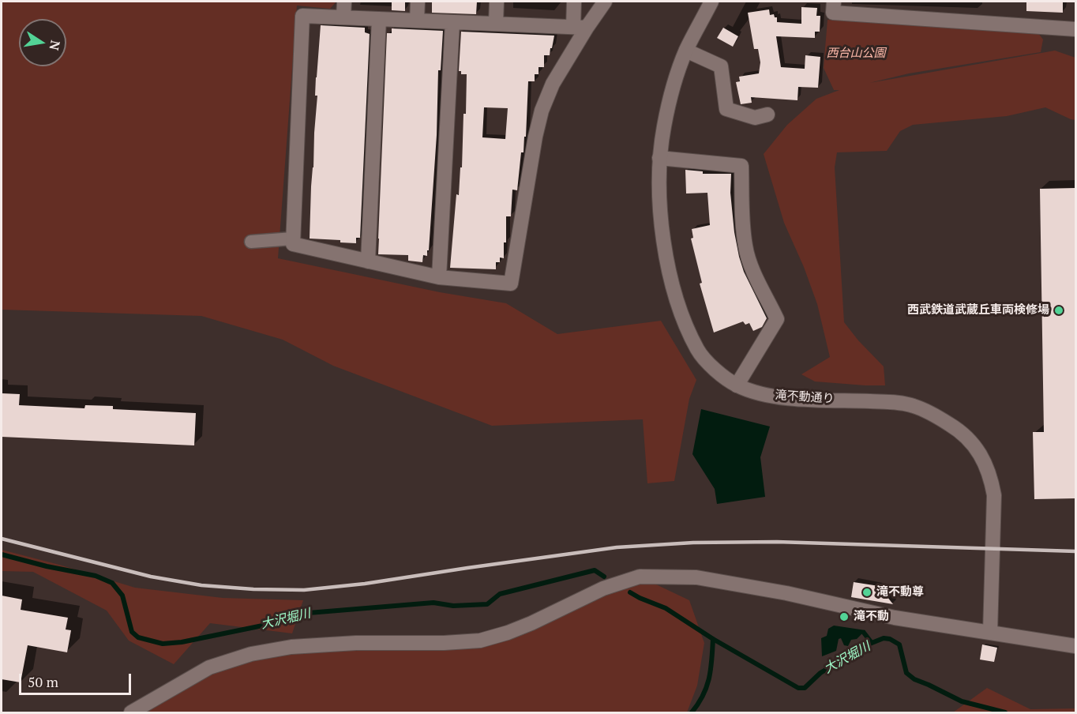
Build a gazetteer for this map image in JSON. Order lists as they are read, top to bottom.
{
  "streets": {
    "street": ["滝不動通り"]
  },
  "water": ["大沢堀川"],
  "parks": ["西台山公園"],
  "places": ["西武鉄道武蔵丘車両検修場", "滝不動尊", "滝不動"],
  "scale_bar": "50 m",
  "north": "right"
}
